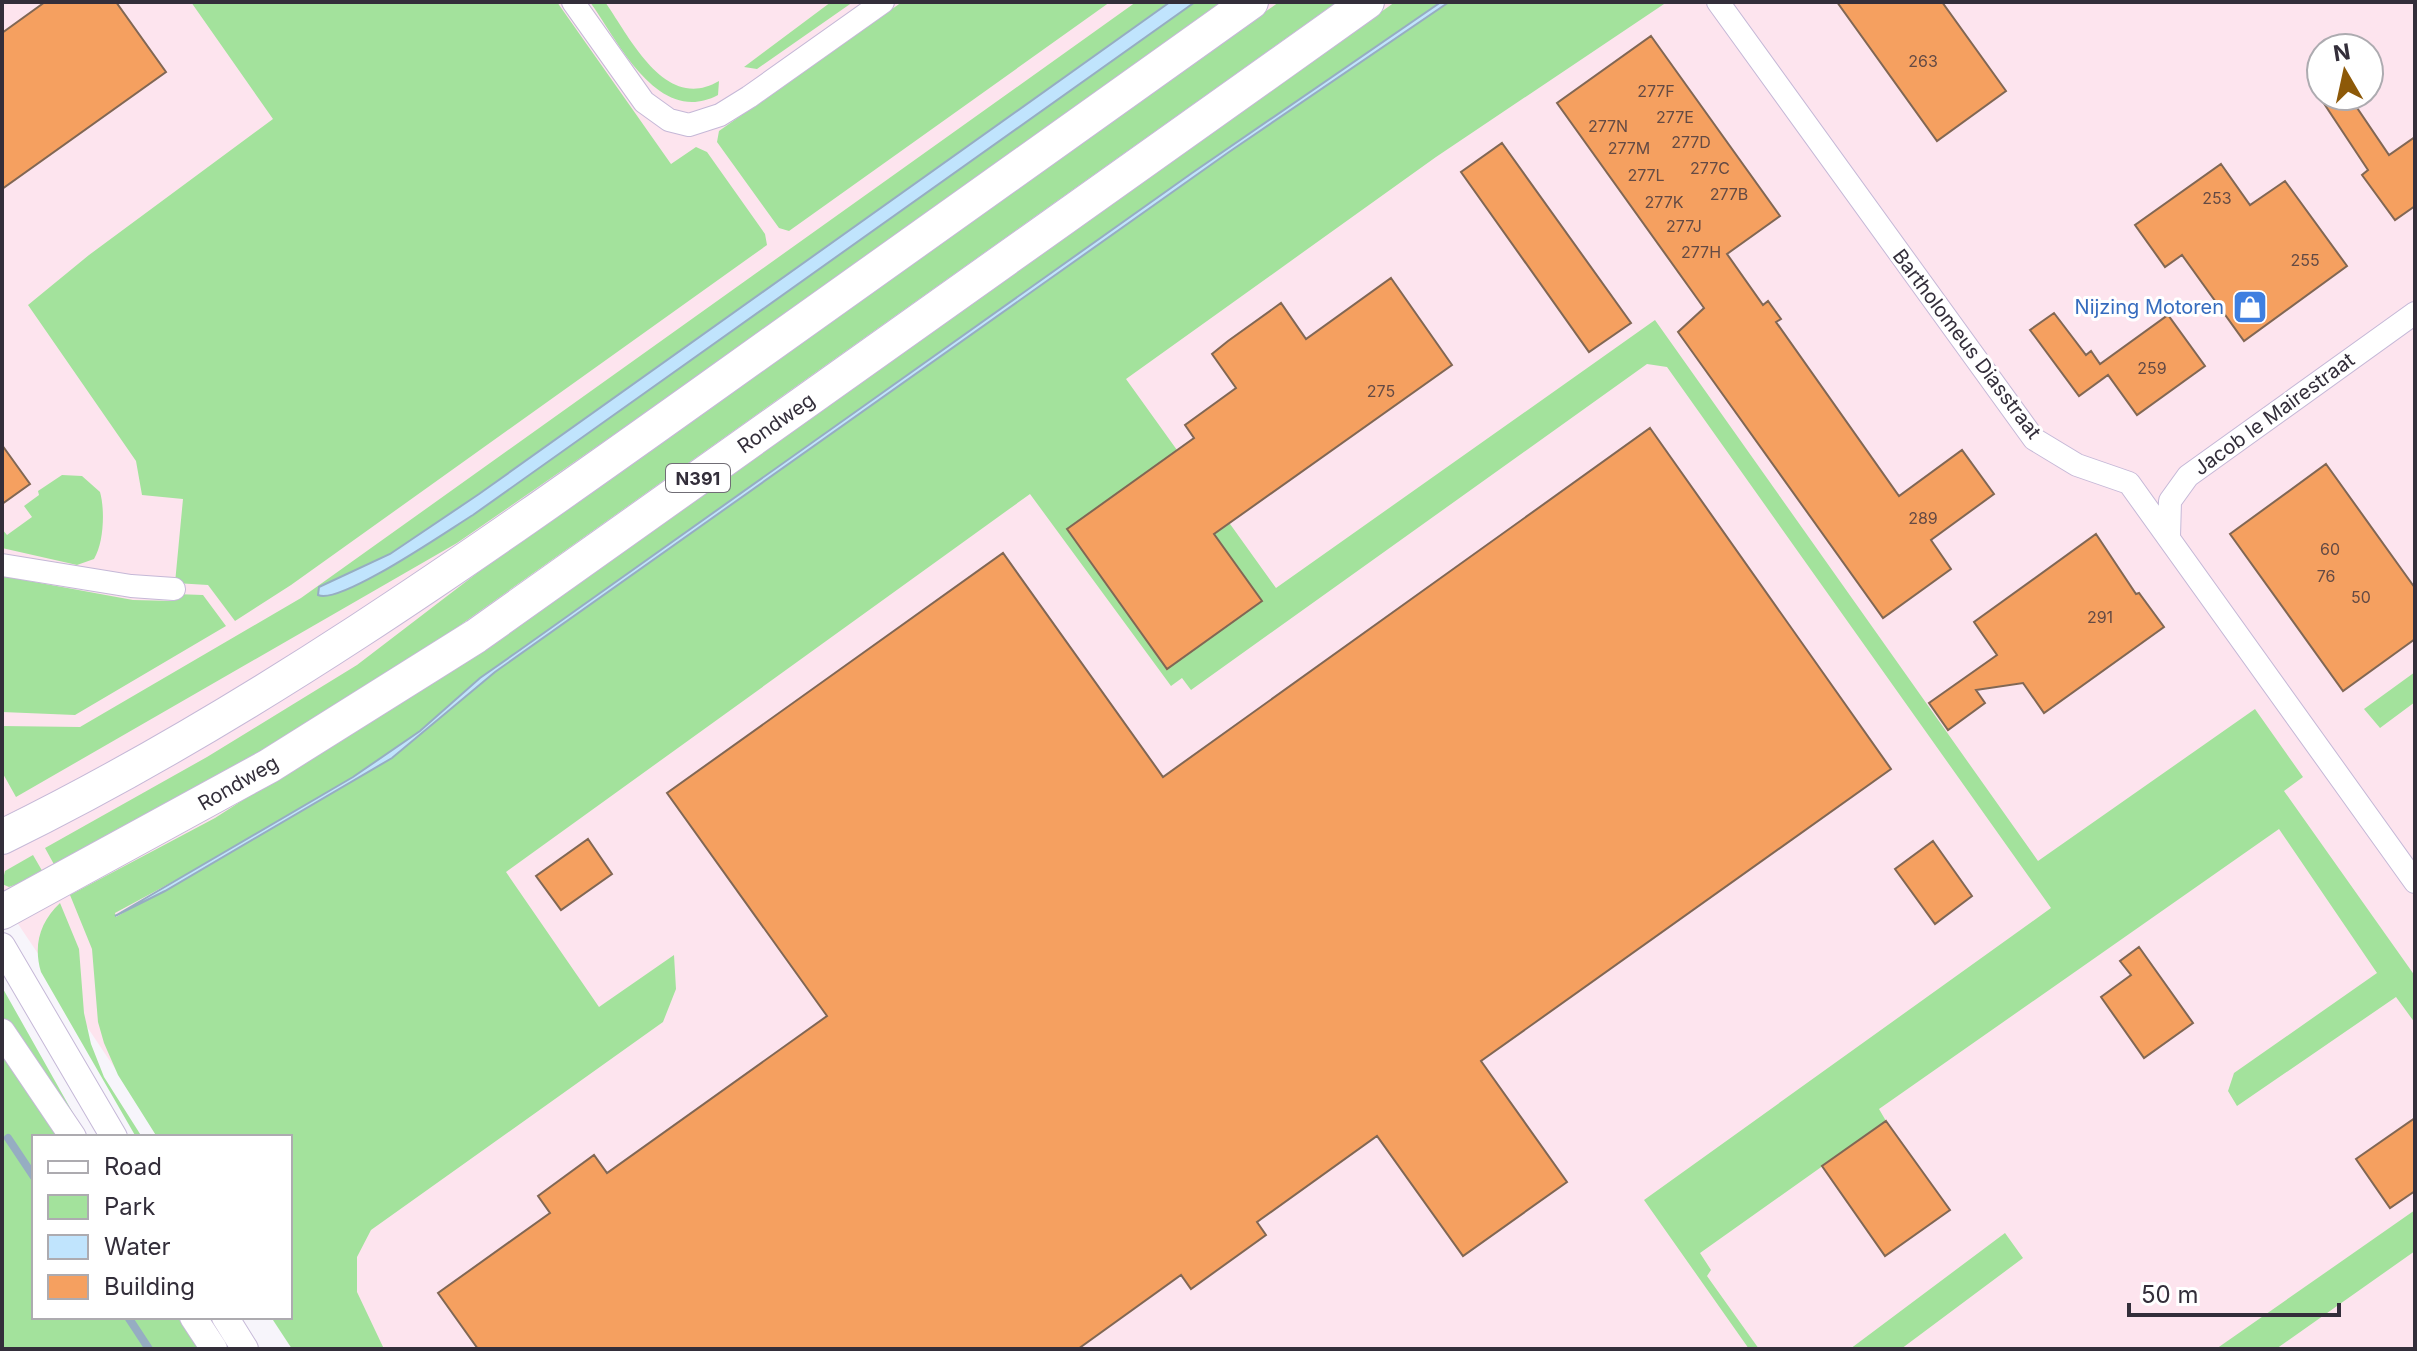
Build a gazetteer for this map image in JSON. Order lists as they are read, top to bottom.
{
  "streets": {
    "main road": ["Rondweg", "N391"],
    "street": ["Bartholomeus Diasstraat", "Jacob le Mairestraat"]
  },
  "crossings": [
    ["Bartholomeus Diasstraat", "Jacob le Mairestraat"]
  ],
  "places": {
    "shop": ["Nijzing Motoren"]
  },
  "house_numbers": [
    "263",
    "277F",
    "277E",
    "277N",
    "277D",
    "277M",
    "277C",
    "277L",
    "277B",
    "253",
    "277K",
    "277J",
    "277H",
    "255",
    "259",
    "275",
    "289",
    "60",
    "76",
    "50",
    "291"
  ],
  "legend": [
    "Road",
    "Park",
    "Water",
    "Building"
  ],
  "scale_bar": "50 m",
  "north": "top"
}
